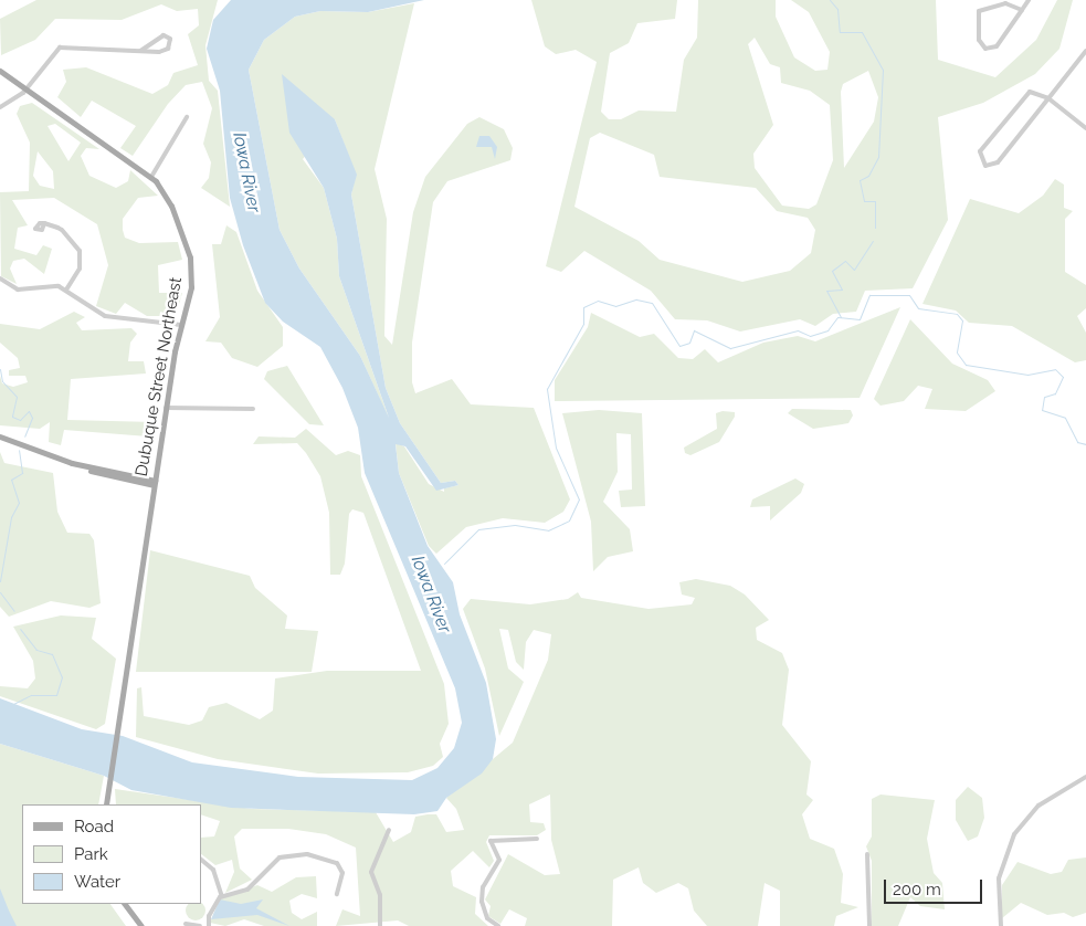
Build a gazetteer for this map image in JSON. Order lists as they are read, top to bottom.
{
  "streets": {
    "main road": ["Dubuque Street Northeast"]
  },
  "water": ["Iowa River"],
  "legend": ["Road", "Park", "Water"],
  "scale_bar": "200 m"
}
